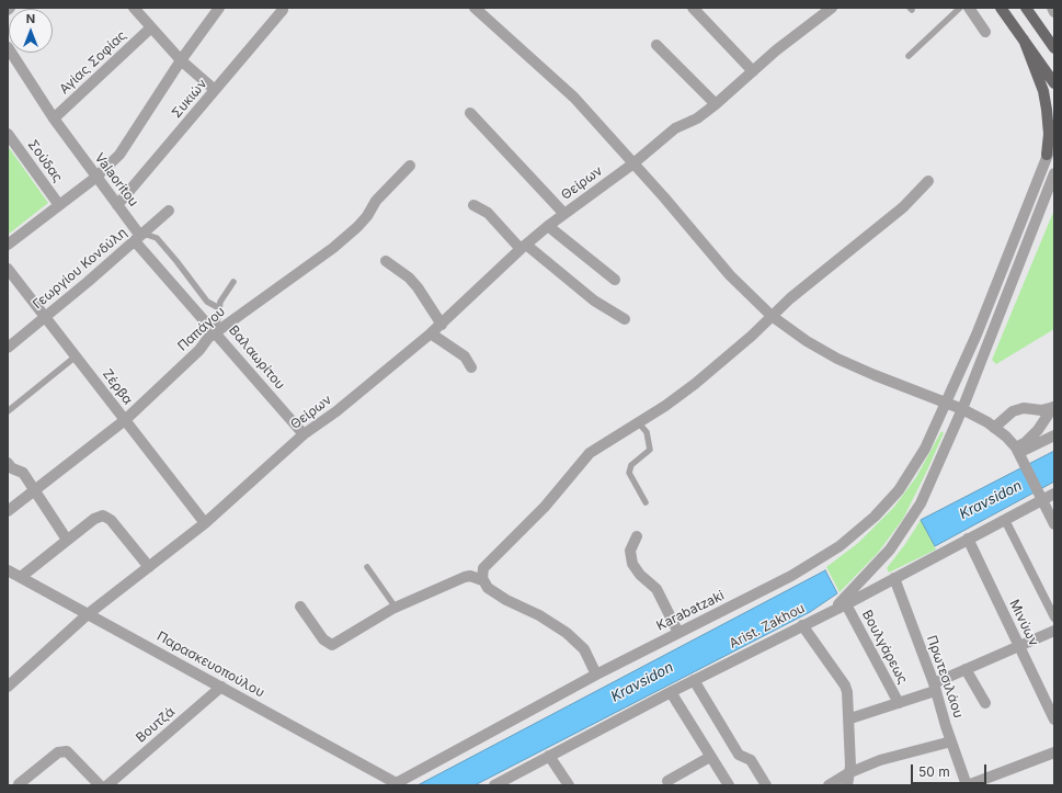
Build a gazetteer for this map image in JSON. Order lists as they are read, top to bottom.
{
  "streets": {
    "street": [
      "Αγίας Σοφίας",
      "Συκιών",
      "Σούδας",
      "Valaoritou",
      "Θείρων",
      "Γεωργίου Κονδύλη",
      "Παπάγου",
      "Βαλαωρίτου",
      "Ζέρβα",
      "Karabatzaki",
      "Μινύων",
      "Arist. Zakhou",
      "Βουλγάρεως",
      "Παρασκευοπούλου",
      "Πρωτεσιλάου",
      "Βουτζά"
    ]
  },
  "crossings": [
    ["Αγίας Σοφίας", "Valaoritou"],
    ["Συκιών", "Valaoritou"],
    ["Valaoritou", "Γεωργίου Κονδύλη"],
    ["Valaoritou", "Βαλαωρίτου"],
    ["Θείρων", "Βαλαωρίτου"],
    ["Θείρων", "Ζέρβα"],
    ["Θείρων", "Παρασκευοπούλου"],
    ["Γεωργίου Κονδύλη", "Βαλαωρίτου"],
    ["Γεωργίου Κονδύλη", "Ζέρβα"],
    ["Παπάγου", "Βαλαωρίτου"],
    ["Παπάγου", "Ζέρβα"],
    ["Karabatzaki", "Παρασκευοπούλου"],
    ["Μινύων", "Arist. Zakhou"],
    ["Arist. Zakhou", "Βουλγάρεως"],
    ["Arist. Zakhou", "Πρωτεσιλάου"],
    ["Παρασκευοπούλου", "Βουτζά"]
  ],
  "water": ["Kravsidon"],
  "scale_bar": "50 m",
  "north": "top"
}
